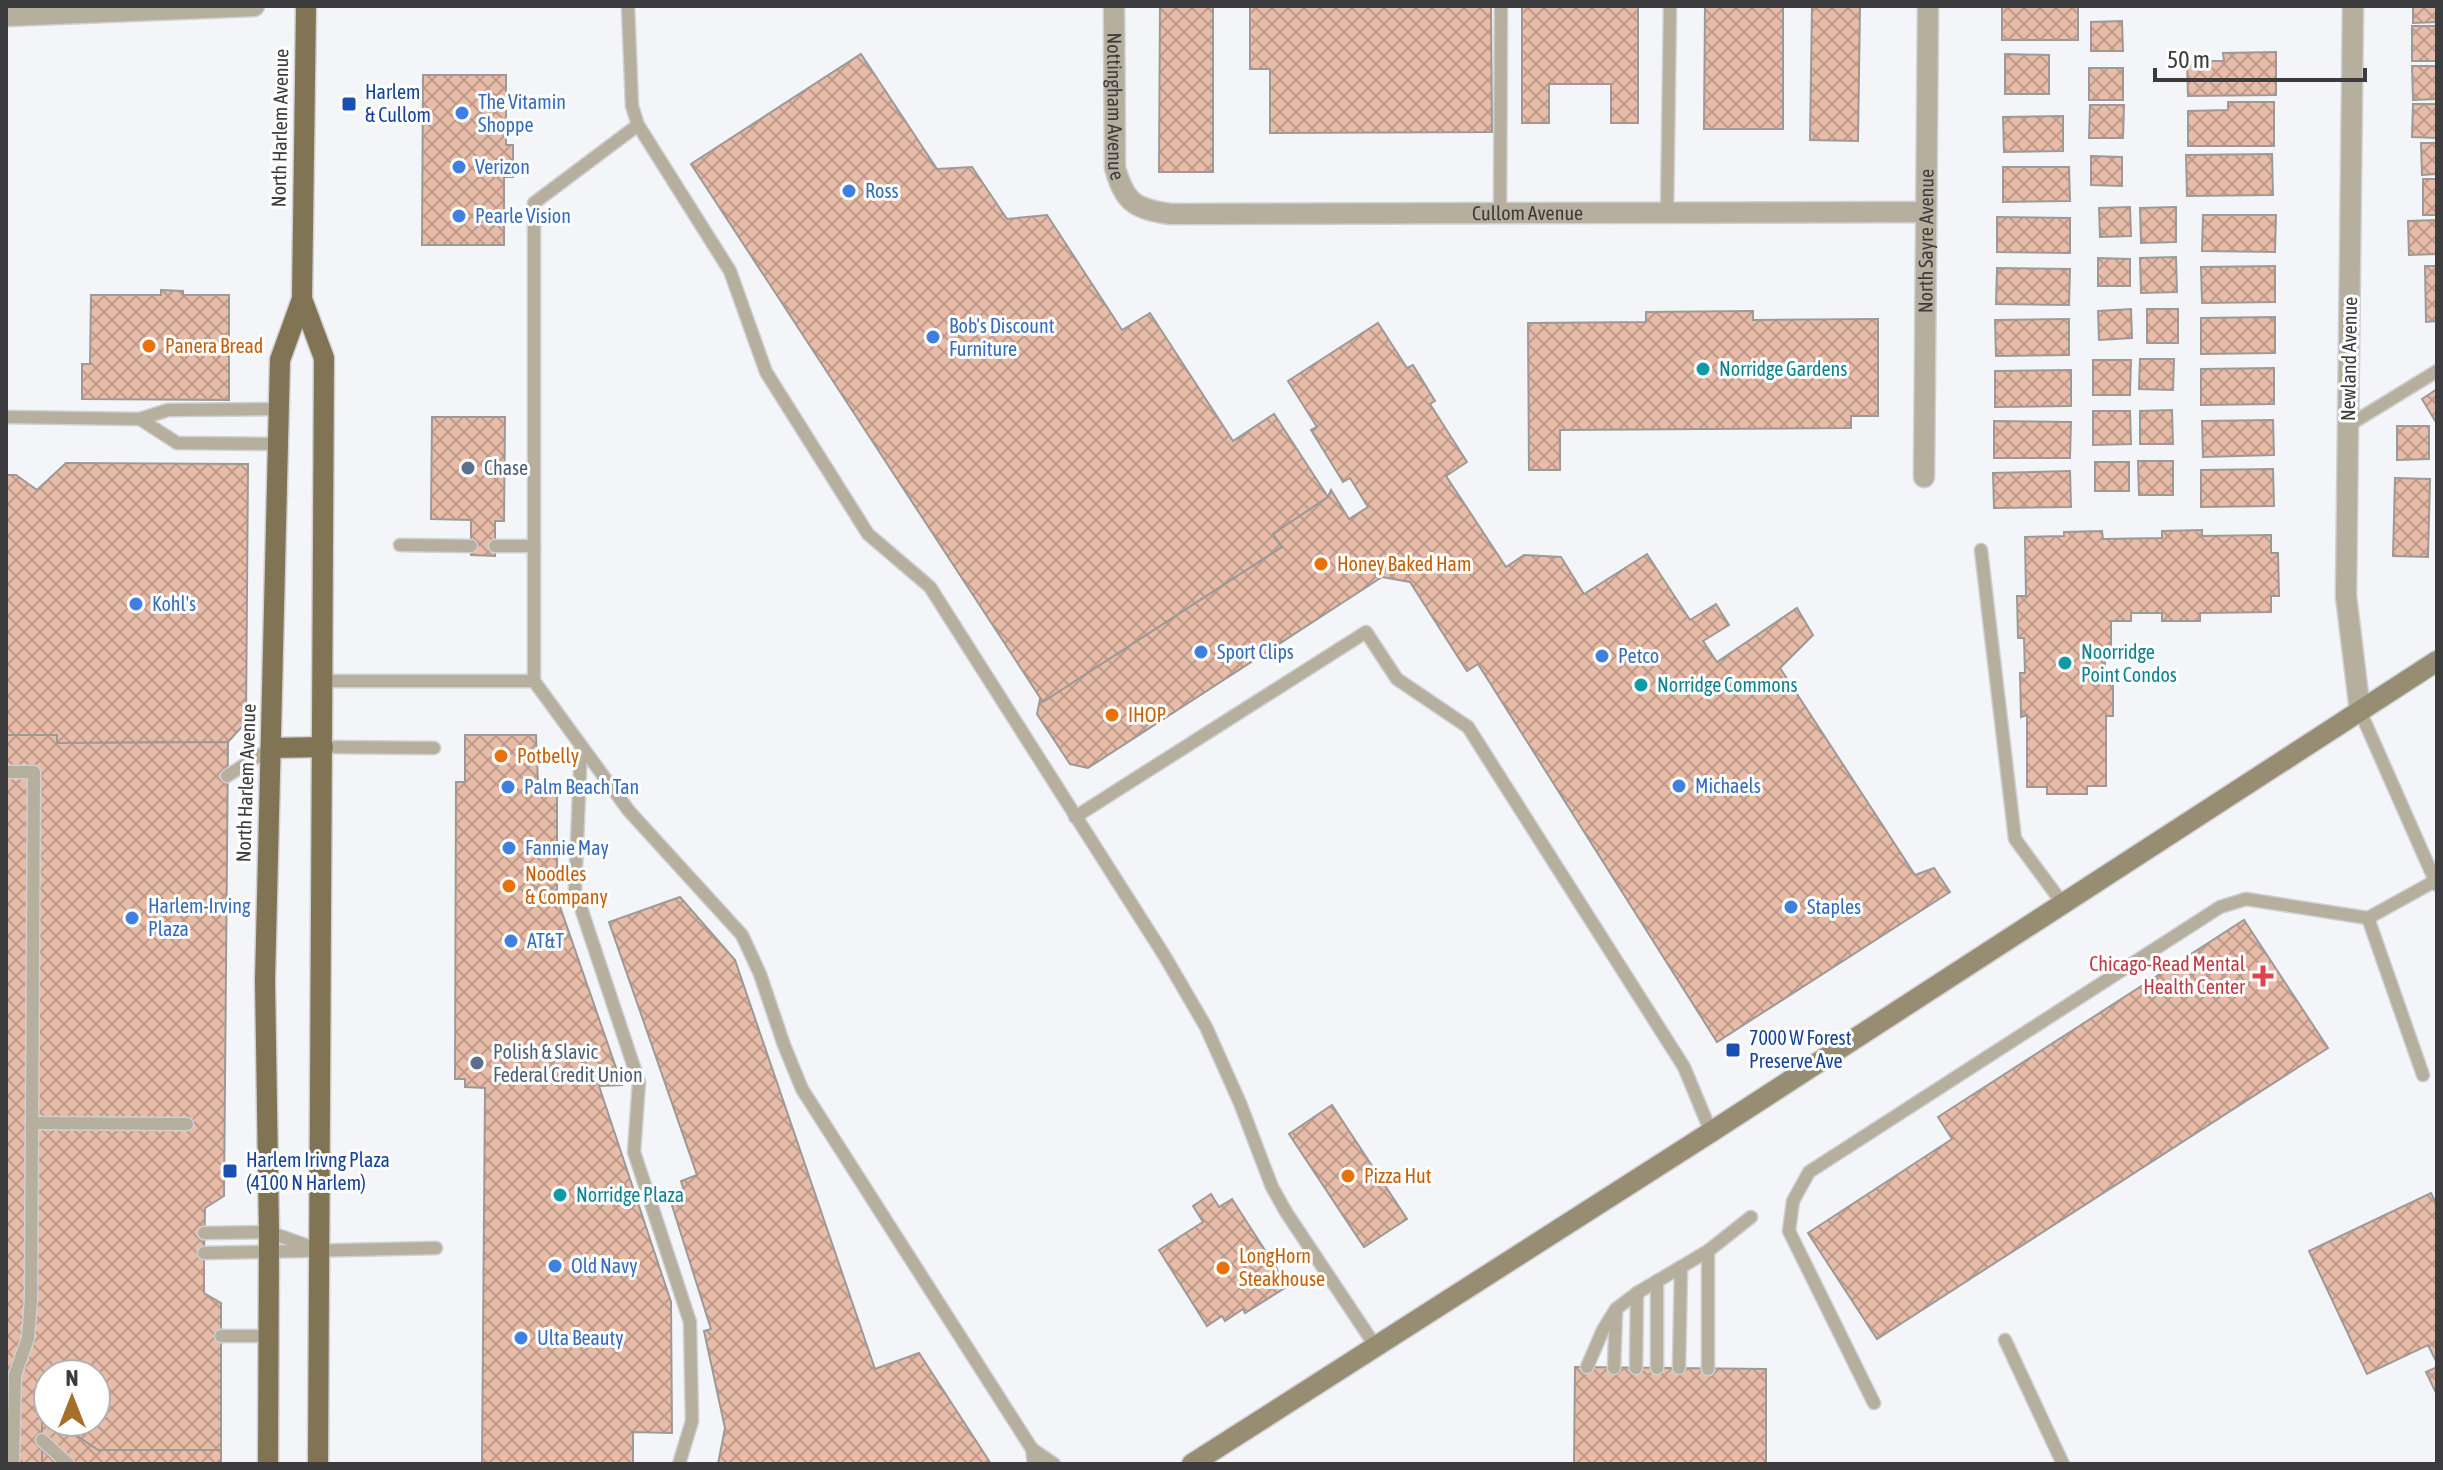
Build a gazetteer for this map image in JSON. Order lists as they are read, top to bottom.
{
  "streets": {
    "main road": ["North Harlem Avenue"],
    "street": [
      "Nottingham Avenue",
      "Cullom Avenue",
      "North Sayre Avenue",
      "Newland Avenue"
    ]
  },
  "crossings": [
    ["Nottingham Avenue", "Cullom Avenue"],
    ["Cullom Avenue", "North Sayre Avenue"]
  ],
  "places": {
    "transit": ["Harlem & Cullom", "7000 W Forest Preserve Ave", "Harlem Irivng Plaza (4100 N Harlem)"],
    "other": [
      "The Vitamin Shoppe",
      "Verizon",
      "Ross",
      "Pearle Vision",
      "Bob's Discount Furniture",
      "Panera Bread",
      "Norridge Gardens",
      "Chase",
      "Honey Baked Ham",
      "Kohl's",
      "Sport Clips",
      "Petco",
      "Noorridge Point Condos",
      "Norridge Commons",
      "IHOP",
      "Potbelly",
      "Michaels",
      "Palm Beach Tan",
      "Fannie May",
      "Noodles & Company",
      "Staples",
      "Harlem-Irving Plaza",
      "AT&T",
      "Polish & Slavic Federal Credit Union",
      "Pizza Hut",
      "Norridge Plaza",
      "Old Navy",
      "LongHorn Steakhouse",
      "Ulta Beauty"
    ],
    "health": ["Chicago-Read Mental Health Center"]
  },
  "scale_bar": "50 m",
  "north": "top"
}
